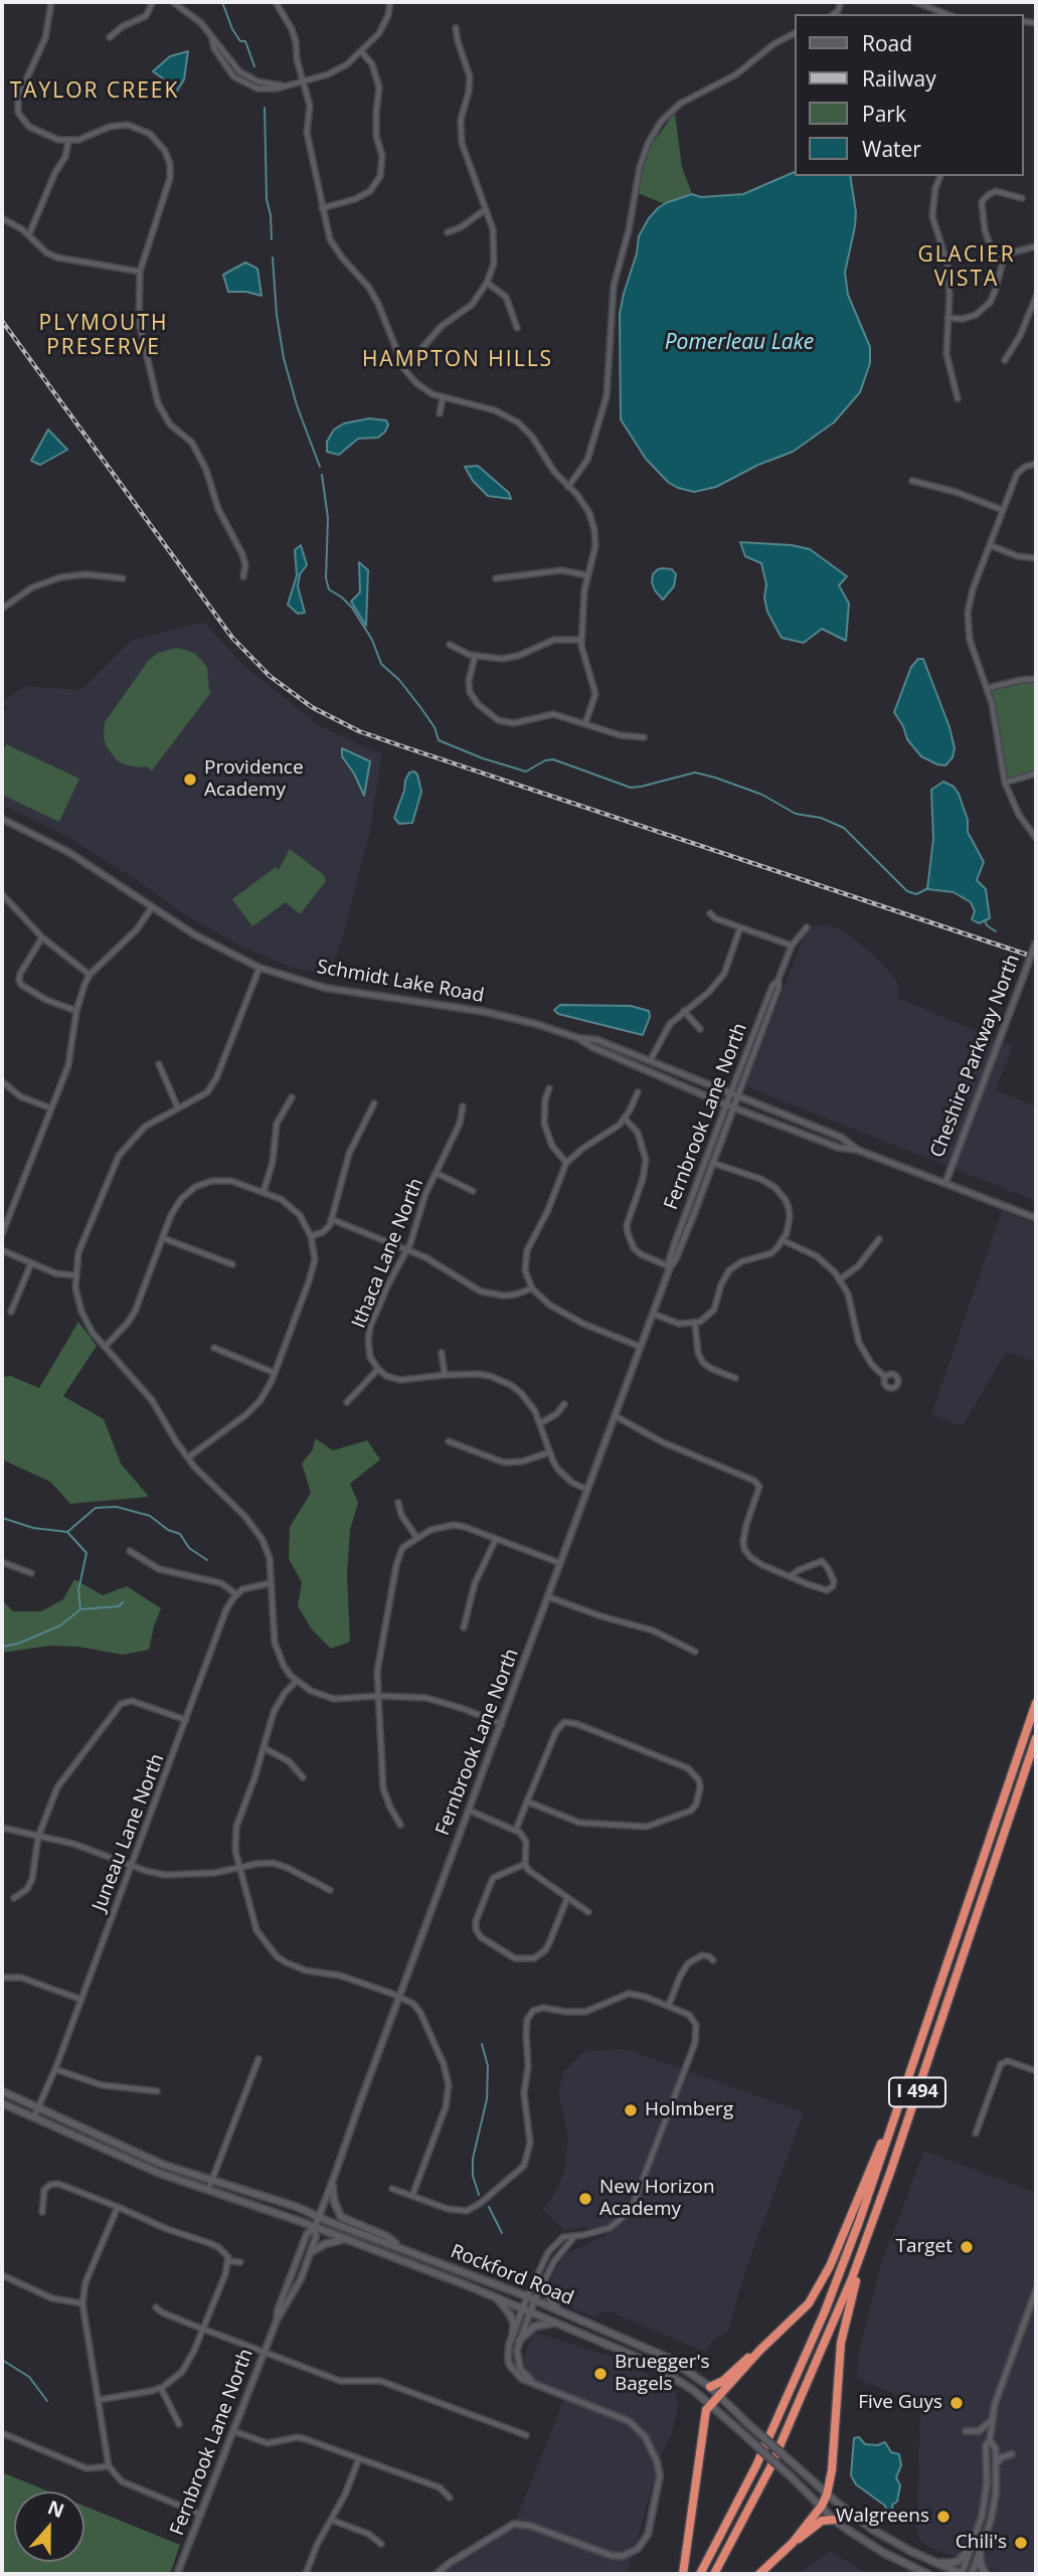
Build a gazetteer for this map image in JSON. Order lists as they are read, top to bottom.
{
  "streets": {
    "highway": ["I 494"],
    "main road": ["Rockford Road"],
    "street": [
      "Schmidt Lake Road",
      "Cheshire Parkway North",
      "Fernbrook Lane North",
      "Ithaca Lane North",
      "Juneau Lane North"
    ]
  },
  "crossings": [
    ["Schmidt Lake Road", "Cheshire Parkway North"],
    ["Schmidt Lake Road", "Fernbrook Lane North"],
    ["Fernbrook Lane North", "Rockford Road"],
    ["Juneau Lane North", "Rockford Road"]
  ],
  "districts": [
    "TAYLOR CREEK",
    "GLACIER VISTA",
    "PLYMOUTH PRESERVE",
    "HAMPTON HILLS"
  ],
  "water": ["Pomerleau Lake"],
  "places": [
    "Providence Academy",
    "Holmberg",
    "New Horizon Academy",
    "Target",
    "Bruegger's Bagels",
    "Five Guys",
    "Walgreens",
    "Chili's"
  ],
  "legend": [
    "Road",
    "Railway",
    "Park",
    "Water"
  ],
  "north": "top"
}
